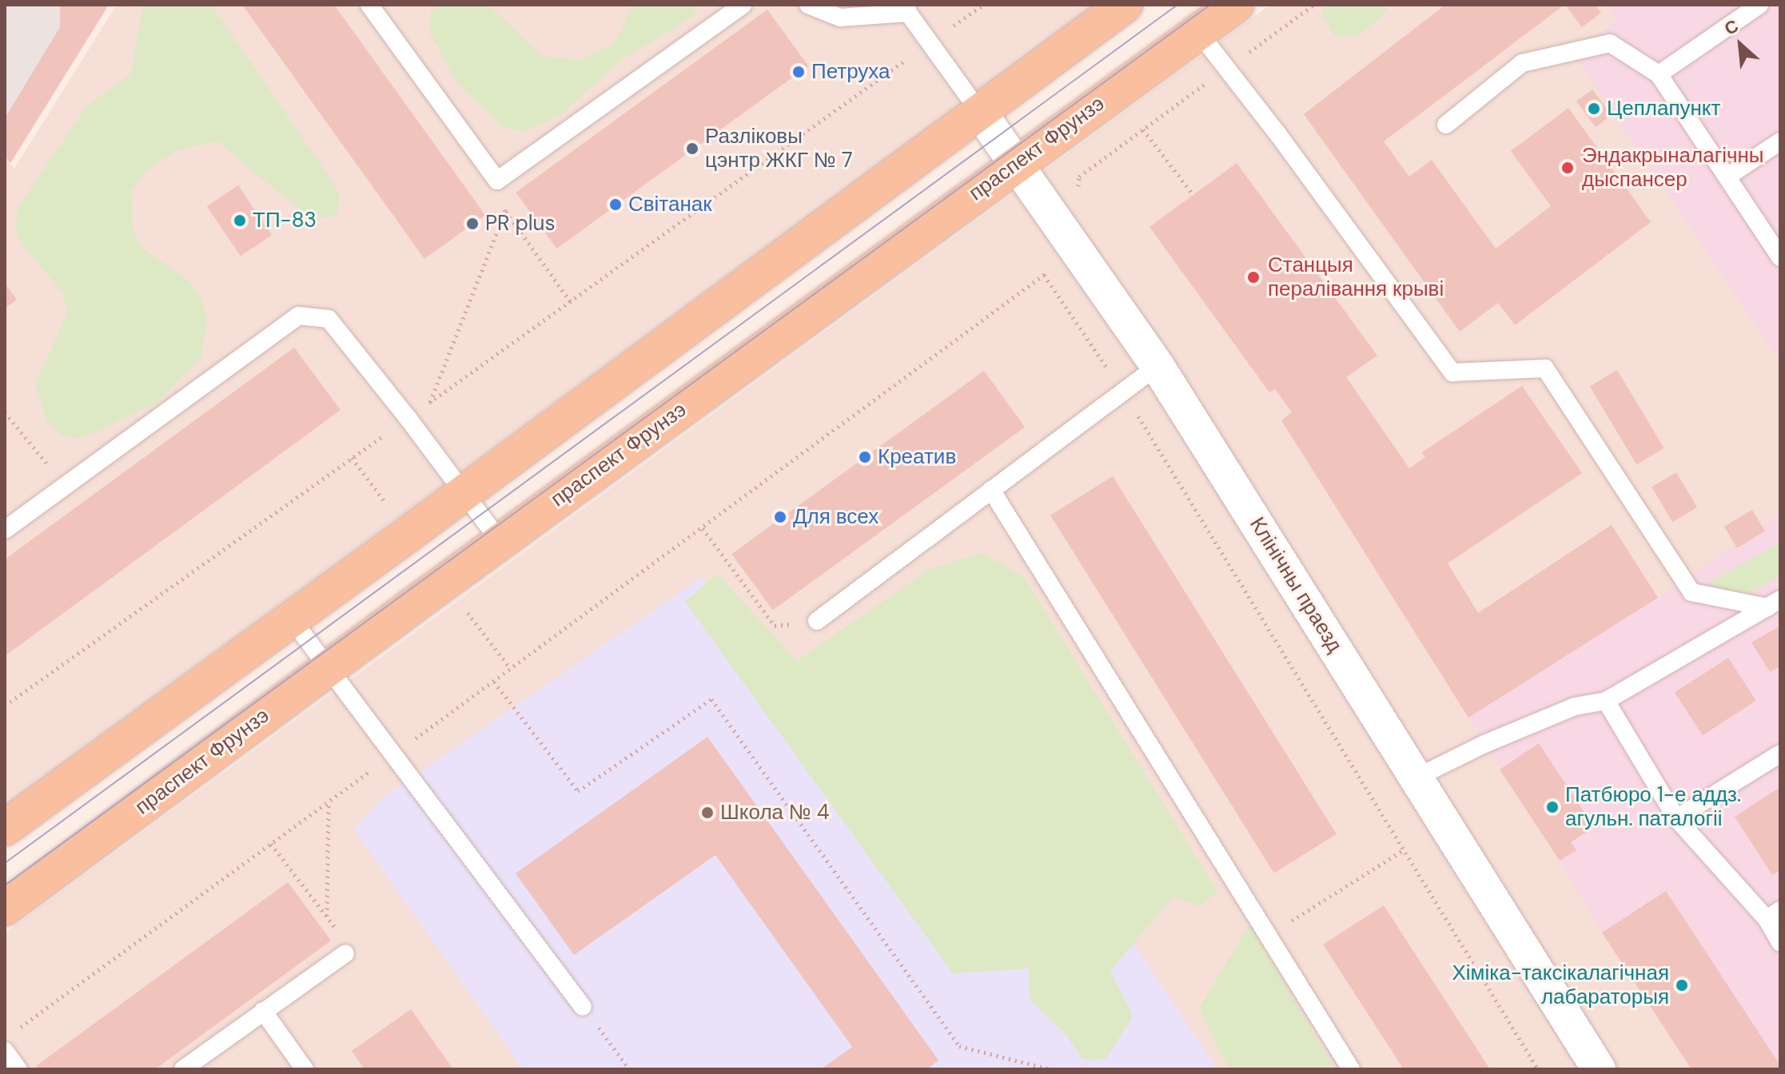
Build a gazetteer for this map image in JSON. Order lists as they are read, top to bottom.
{
  "streets": {
    "main road": ["праспект Фрунзэ"],
    "street": ["Клінічны праезд"]
  },
  "crossings": [
    ["праспект Фрунзэ", "Клінічны праезд"]
  ],
  "places": [
    "Петруха",
    "Цеплапункт",
    "Разліковы цэнтр ЖКГ № 7",
    "Эндакрыналагічны дыспансер",
    "Світанак",
    "ТП-83",
    "PR plus",
    "Станцыя пералівання крыві",
    "Креатив",
    "Для всех",
    "Патбюро 1-е аддз. агульн. паталогіі",
    "Школа № 4",
    "Хіміка-таксікалагічная лабараторыя"
  ],
  "north": "top left"
}
